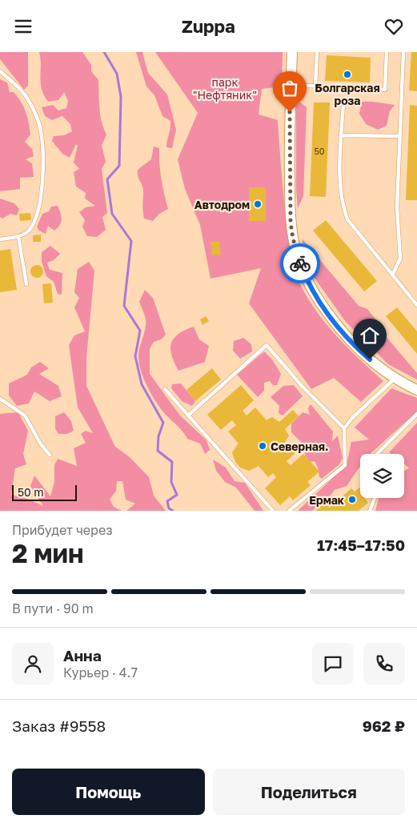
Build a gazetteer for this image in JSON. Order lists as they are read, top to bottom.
{
  "parks": ["парк \"Нефтяник\""],
  "places": [
    "Болгарская роза",
    "Автодром",
    "Северная.",
    "Ермак"
  ],
  "house_numbers": ["50"],
  "scale_bar": "50 m",
  "page": {
    "header": "Zuppa",
    "scale": "50 m",
    "heading": ["2 мин", "Прибудет через", "17:45–17:50"],
    "panel": [
      "Анна",
      "Курьер · 4.7",
      "Заказ #9558",
      "962 ₽"
    ],
    "bar": "В пути · 90 m",
    "buttons": ["Помощь", "Поделиться"]
  }
}
